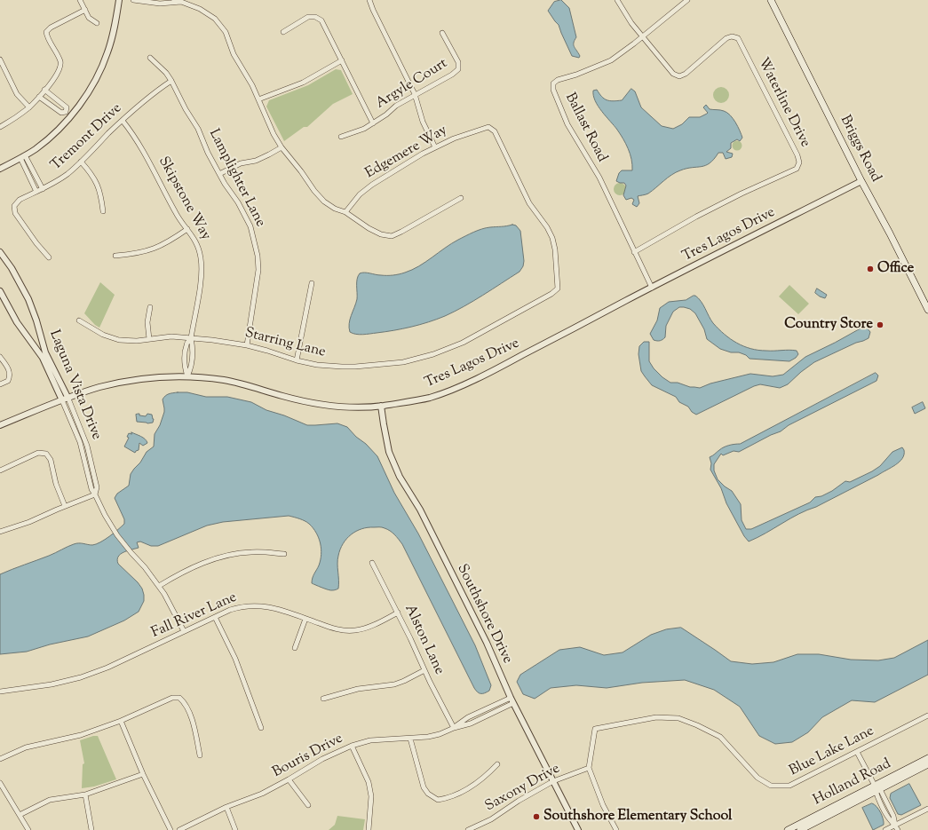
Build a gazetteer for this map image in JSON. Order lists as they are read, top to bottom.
{
  "streets": {
    "main road": ["Briggs Road", "Holland Road"],
    "street": [
      "Argyle Court",
      "Waterline Drive",
      "Ballast Road",
      "Tremont Drive",
      "Edgemere Way",
      "Lamplighter Lane",
      "Skipstone Way",
      "Tres Lagos Drive",
      "Starring Lane",
      "Laguna Vista Drive",
      "Southshore Drive",
      "Fall River Lane",
      "Alston Lane",
      "Blue Lake Lane",
      "Bouris Drive",
      "Saxony Drive"
    ]
  },
  "crossings": [
    ["Waterline Drive", "Ballast Road"],
    ["Ballast Road", "Tres Lagos Drive"],
    ["Tremont Drive", "Lamplighter Lane"],
    ["Tremont Drive", "Skipstone Way"],
    ["Briggs Road", "Tres Lagos Drive"],
    ["Edgemere Way", "Starring Lane"],
    ["Lamplighter Lane", "Starring Lane"],
    ["Skipstone Way", "Tres Lagos Drive"],
    ["Skipstone Way", "Starring Lane"],
    ["Tres Lagos Drive", "Laguna Vista Drive"],
    ["Tres Lagos Drive", "Southshore Drive"],
    ["Laguna Vista Drive", "Fall River Lane"],
    ["Southshore Drive", "Bouris Drive"],
    ["Southshore Drive", "Saxony Drive"],
    ["Fall River Lane", "Alston Lane"],
    ["Alston Lane", "Bouris Drive"],
    ["Blue Lake Lane", "Saxony Drive"]
  ],
  "places": ["Office", "Country Store", "Southshore Elementary School"]
}
